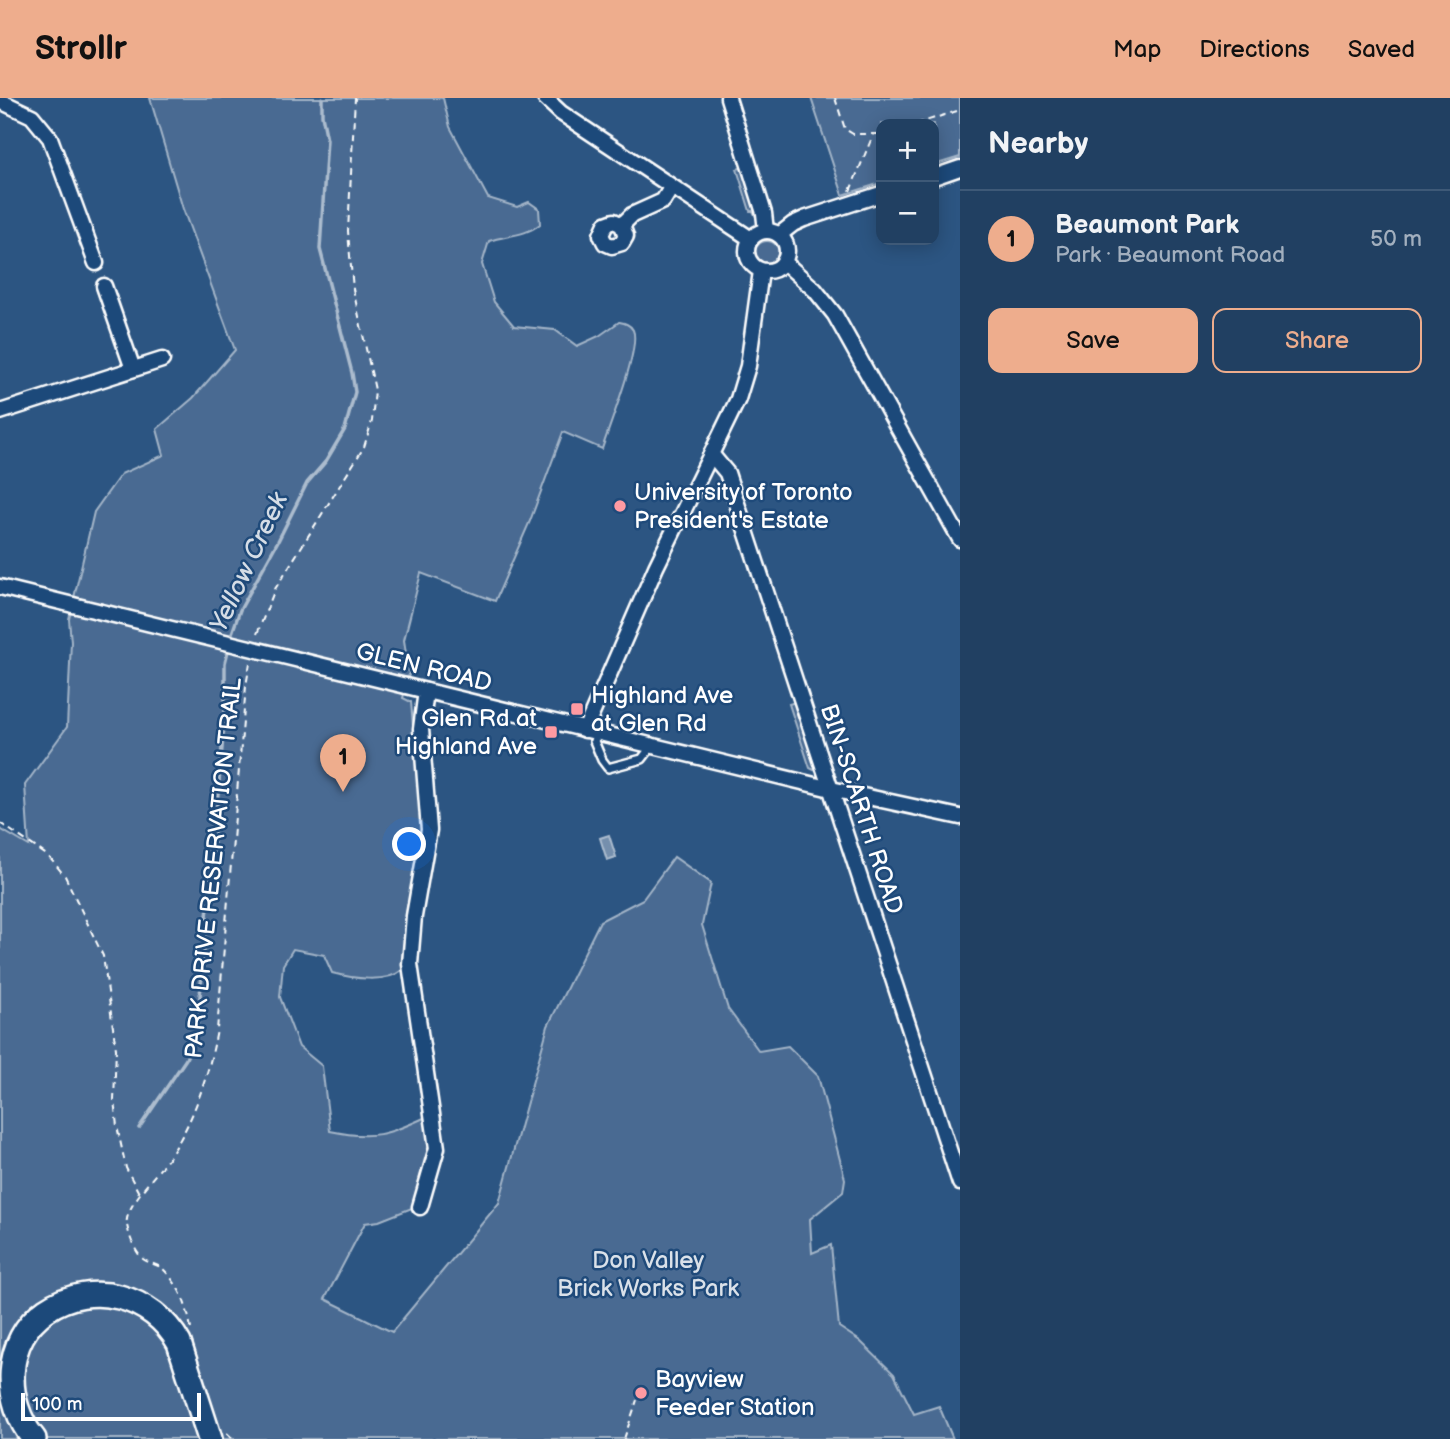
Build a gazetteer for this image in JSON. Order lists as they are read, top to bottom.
{
  "streets": {
    "street": ["GLEN ROAD", "BIN-SCARTH ROAD"],
    "path": ["PARK DRIVE RESERVATION TRAIL"]
  },
  "crossings": [
    ["GLEN ROAD", "BIN-SCARTH ROAD"]
  ],
  "water": ["Yellow Creek"],
  "parks": ["Don Valley Brick Works Park"],
  "places": {
    "other": ["University of Toronto President's Estate", "Bayview Feeder Station"],
    "transit": ["Highland Ave at Glen Rd", "Glen Rd at Highland Ave"]
  },
  "scale_bar": "100 m",
  "page": {
    "header": "Strollr",
    "nav": ["Map", "Directions", "Saved"],
    "heading": "Nearby",
    "map_buttons": ["+", "−"],
    "list": [
      {
        "mark": "1",
        "name": "Beaumont Park",
        "note": "Park · Beaumont Road",
        "value": "50 m"
      }
    ],
    "buttons": ["Save", "Share"],
    "pins": "1",
    "scale": "100 m"
  }
}
